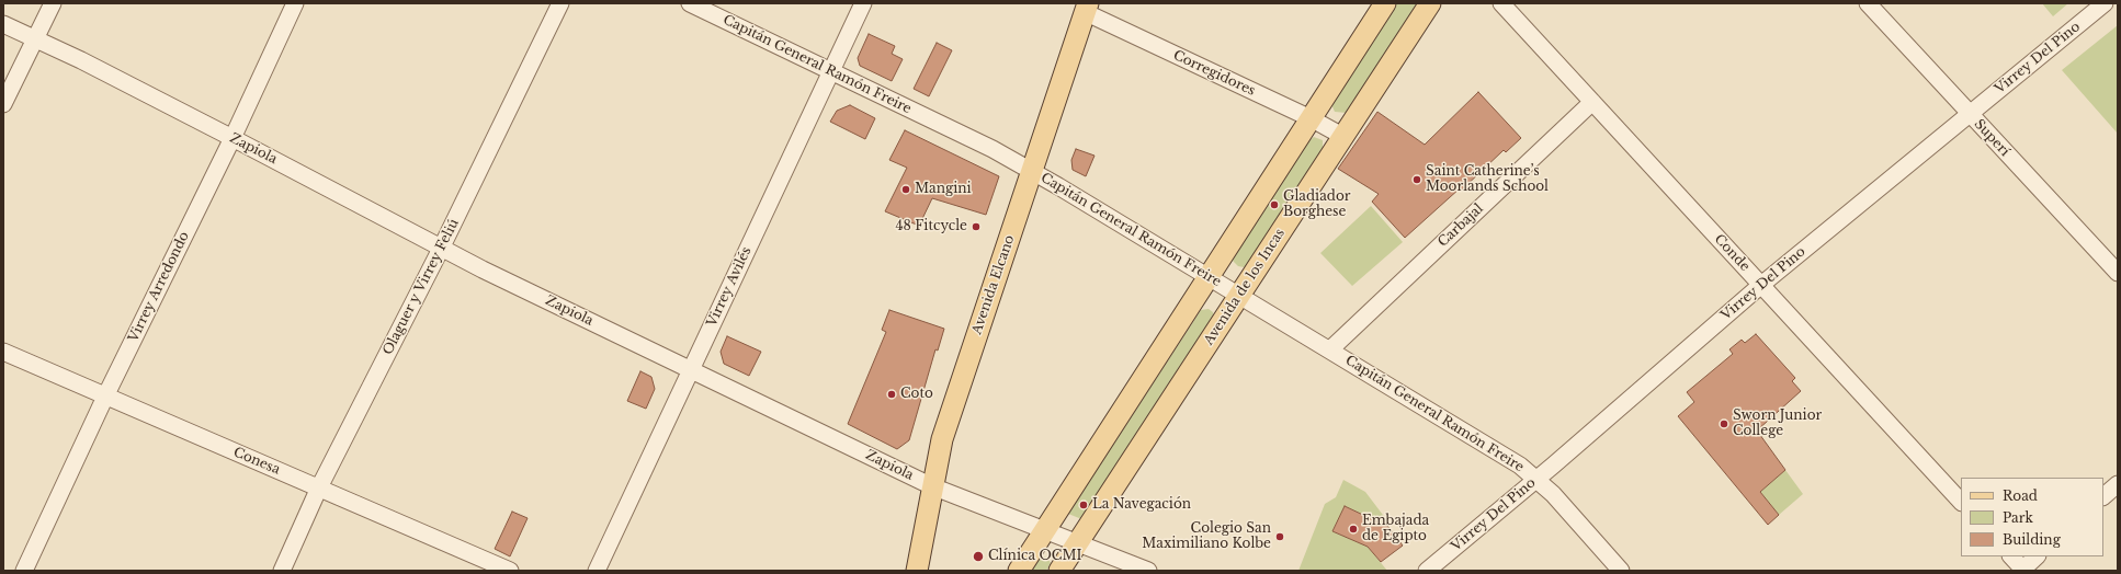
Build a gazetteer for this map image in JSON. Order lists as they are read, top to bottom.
{
  "streets": {
    "main road": ["Avenida Elcano", "Avenida de los Incas"],
    "street": [
      "Virrey Del Pino",
      "Capitán General Ramón Freire",
      "Corregidores",
      "Superí",
      "Zapiola",
      "Carbajal",
      "Conde",
      "Virrey Arredondo",
      "Olaguer y Virrey Feliú",
      "Virrey Avilés",
      "Conesa"
    ]
  },
  "crossings": [
    ["Virrey Del Pino", "Capitán General Ramón Freire"],
    ["Virrey Del Pino", "Superí"],
    ["Virrey Del Pino", "Conde"],
    ["Capitán General Ramón Freire", "Carbajal"],
    ["Capitán General Ramón Freire", "Avenida Elcano"],
    ["Capitán General Ramón Freire", "Virrey Avilés"],
    ["Capitán General Ramón Freire", "Avenida de los Incas"],
    ["Corregidores", "Avenida Elcano"],
    ["Corregidores", "Avenida de los Incas"],
    ["Zapiola", "Avenida Elcano"],
    ["Zapiola", "Virrey Arredondo"],
    ["Zapiola", "Olaguer y Virrey Feliú"],
    ["Zapiola", "Virrey Avilés"],
    ["Zapiola", "Avenida de los Incas"],
    ["Carbajal", "Conde"],
    ["Virrey Arredondo", "Conesa"],
    ["Olaguer y Virrey Feliú", "Conesa"]
  ],
  "places": [
    "Saint Catherine’s Moorlands School",
    "Mangini",
    "Gladiador Borghese",
    "48 Fitcycle",
    "Coto",
    "Sworn Junior College",
    "La Navegación",
    "Embajada de Egipto",
    "Colegio San Maximiliano Kolbe",
    "Clínica OCMI"
  ],
  "legend": ["Road", "Park", "Building"]
}
